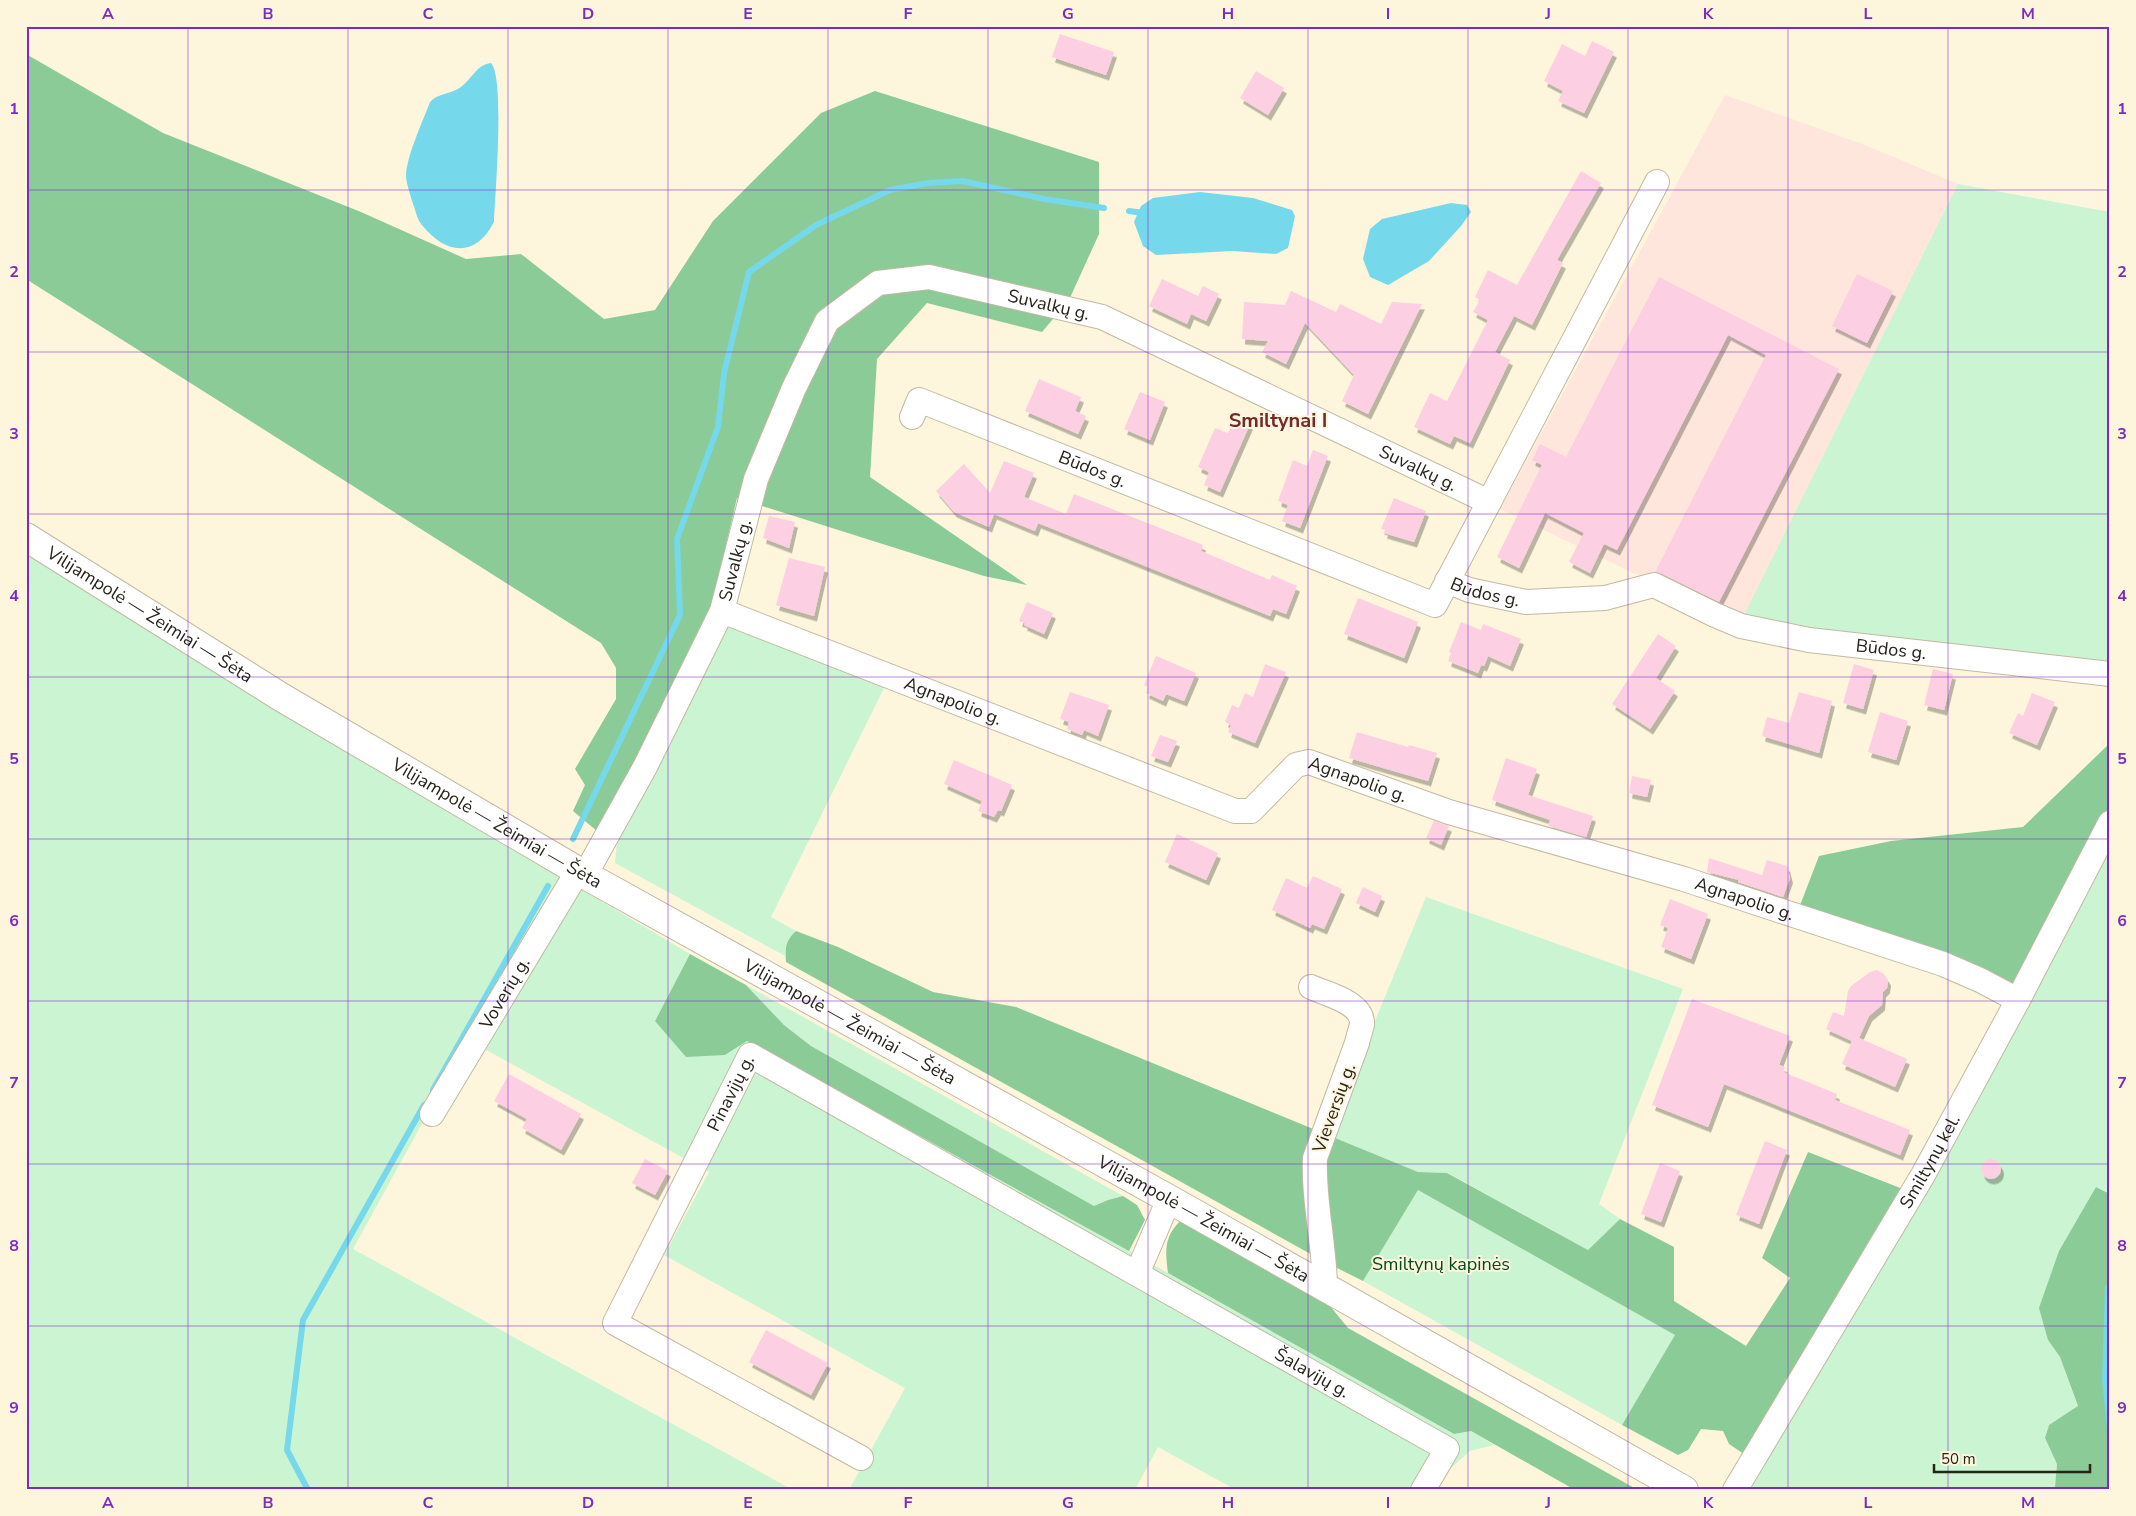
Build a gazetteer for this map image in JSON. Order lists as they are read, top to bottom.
{
  "streets": {
    "main road": ["Vilijampolė — Žeimiai — Šėta"],
    "street": [
      "Suvalkų g.",
      "Būdos g.",
      "Agnapolio g.",
      "Voverių g.",
      "Pinavijų g.",
      "Vieversių g.",
      "Smiltynų kel.",
      "Šalavijų g."
    ]
  },
  "crossings": [
    ["Suvalkų g.", "Vilijampolė — Žeimiai — Šėta"],
    ["Suvalkų g.", "Agnapolio g."],
    ["Suvalkų g.", "Voverių g."],
    ["Vilijampolė — Žeimiai — Šėta", "Voverių g."],
    ["Vilijampolė — Žeimiai — Šėta", "Vieversių g."],
    ["Agnapolio g.", "Smiltynų kel."],
    ["Pinavijų g.", "Šalavijų g."]
  ],
  "districts": ["Smiltynai I"],
  "parks": ["Smiltynų kapinės"],
  "scale_bar": "50 m",
  "grid": {
    "columns": [
      "A",
      "B",
      "C",
      "D",
      "E",
      "F",
      "G",
      "H",
      "I",
      "J",
      "K",
      "L",
      "M"
    ],
    "rows": [
      "1",
      "2",
      "3",
      "4",
      "5",
      "6",
      "7",
      "8",
      "9"
    ]
  }
}
